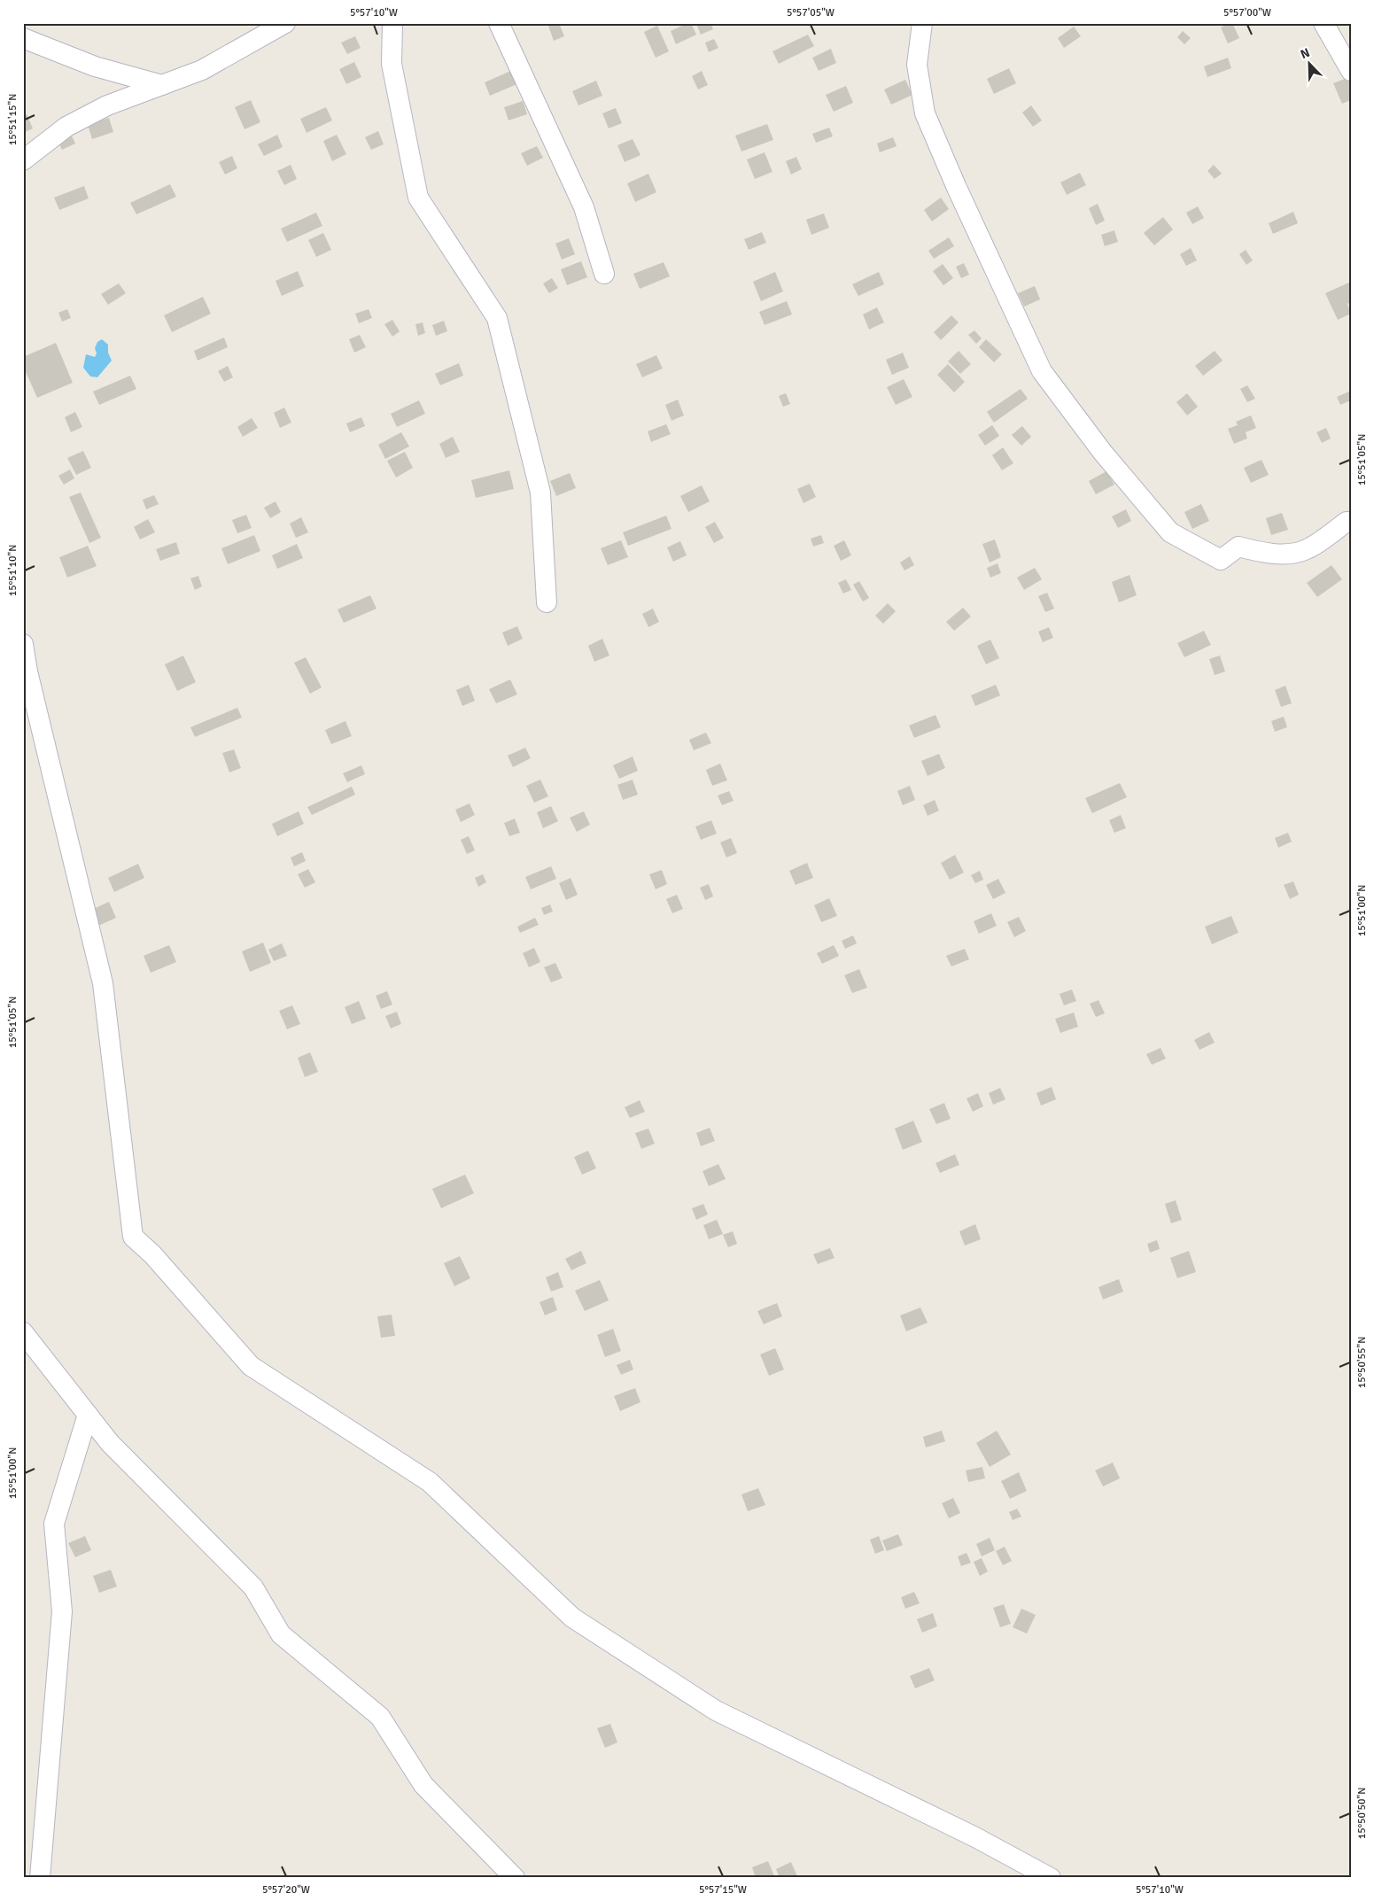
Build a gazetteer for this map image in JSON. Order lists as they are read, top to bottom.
{
  "north": "top left",
  "coordinates": [
    "5°57'10\"W",
    "5°57'05\"W",
    "5°57'00\"W",
    "15°51'15\"N",
    "15°51'05\"N",
    "15°51'10\"N",
    "15°51'00\"N",
    "15°50'55\"N",
    "15°50'50\"N",
    "5°57'20\"W",
    "5°57'15\"W"
  ]
}
